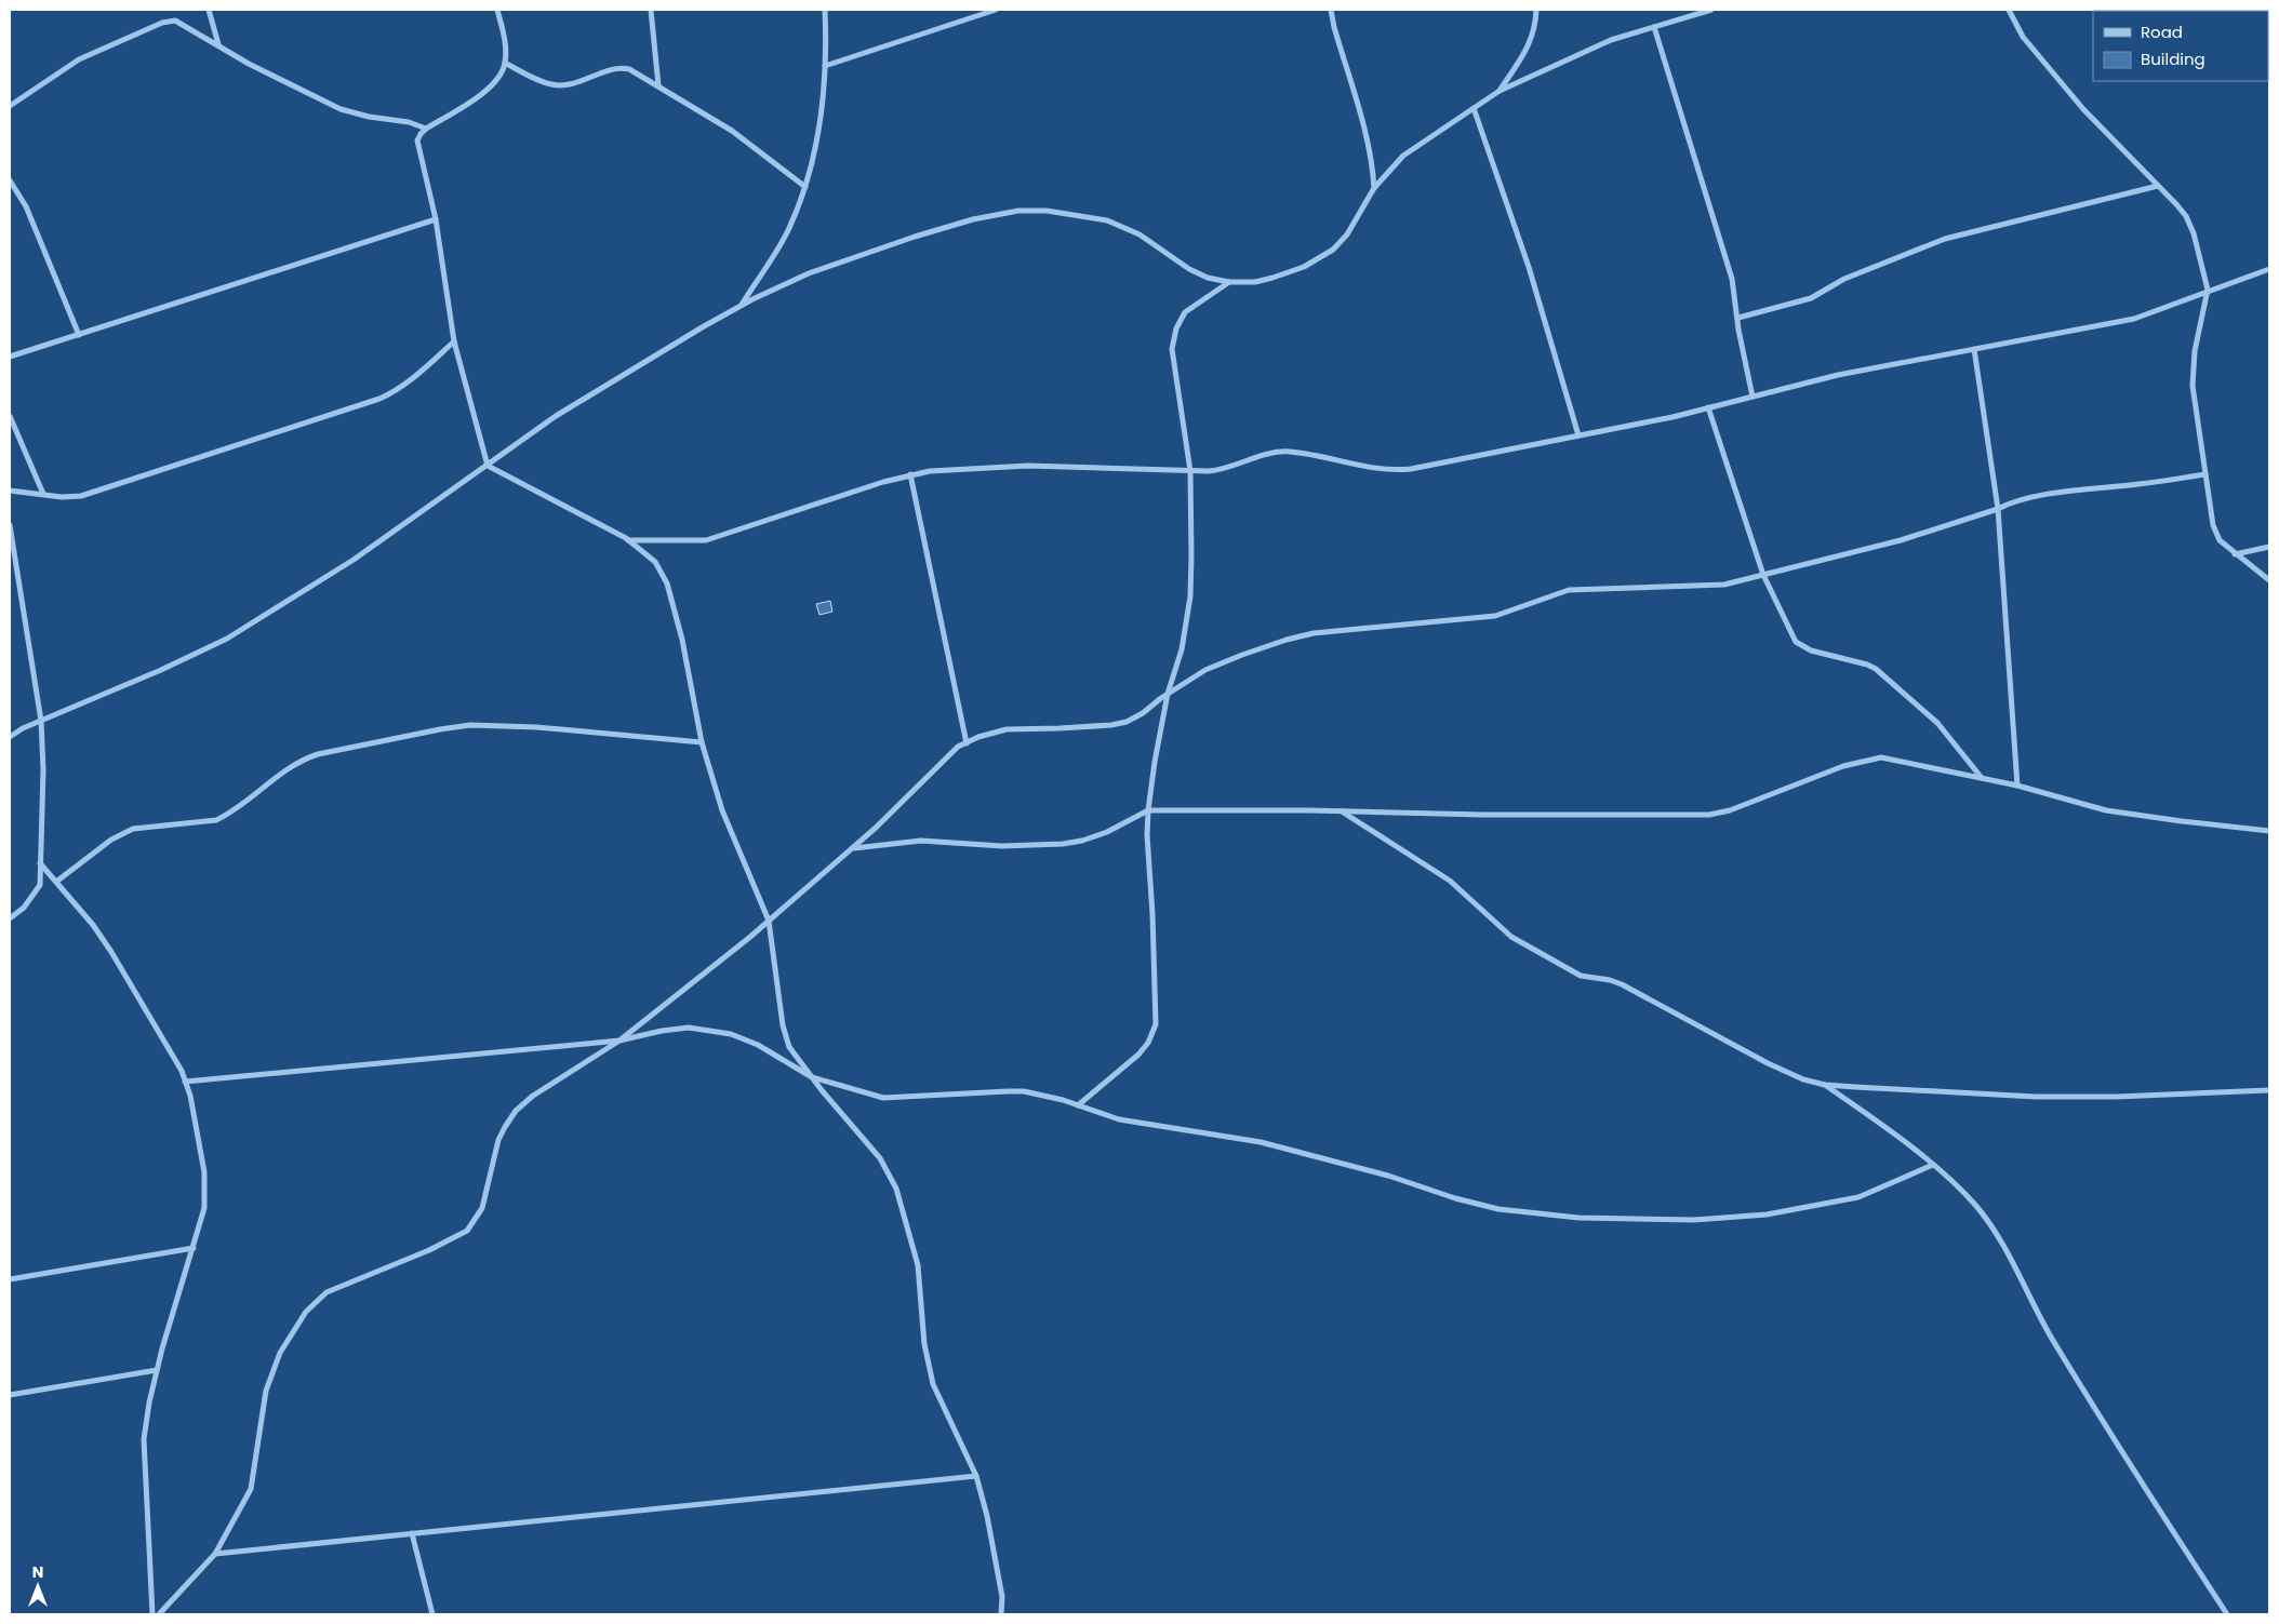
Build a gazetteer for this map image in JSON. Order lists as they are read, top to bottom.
{
  "legend": ["Road", "Building"],
  "north": "top"
}
